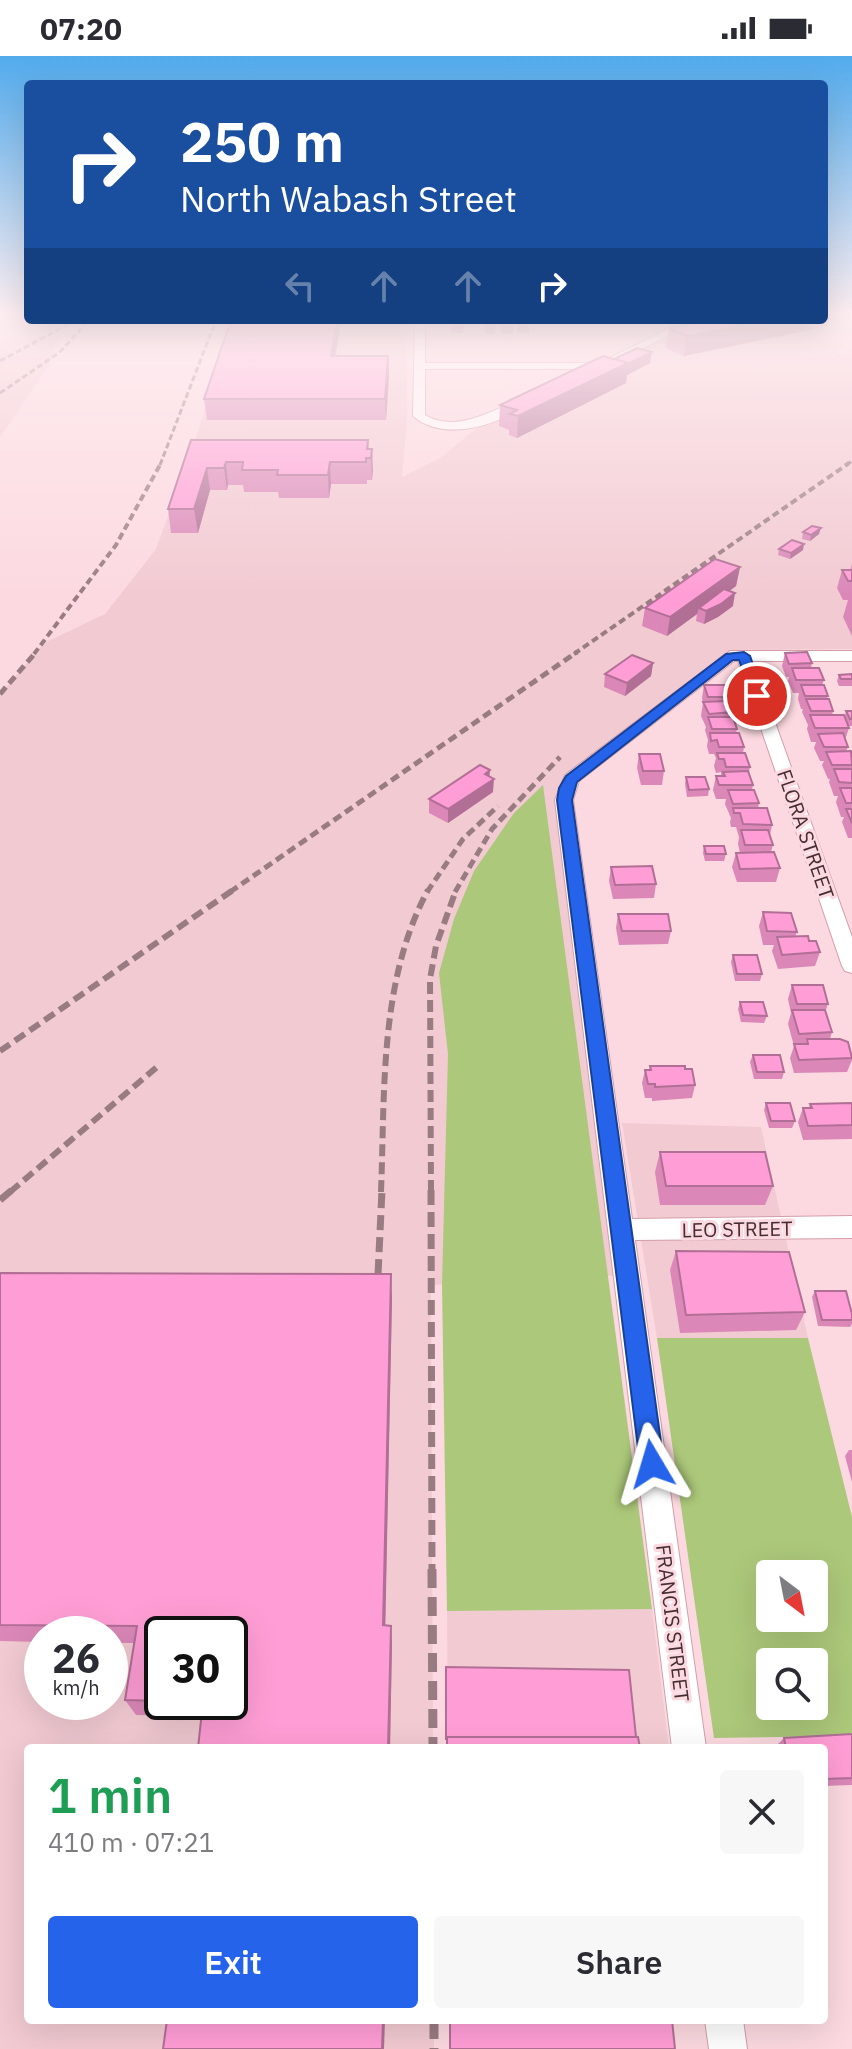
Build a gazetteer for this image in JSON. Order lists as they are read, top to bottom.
{
  "streets": {
    "street": ["FLORA STREET", "LEO STREET", "FRANCIS STREET"]
  },
  "crossings": [
    ["FLORA STREET", "FRANCIS STREET"],
    ["LEO STREET", "FRANCIS STREET"]
  ],
  "north": "bottom right",
  "page": {
    "status": "07:20",
    "turn": ["250 m", "North Wabash Street"],
    "speed": "26 km/h",
    "limit": "30",
    "heading": ["1 min", "410 m · 07:21"],
    "buttons": ["Exit", "Share"]
  }
}
